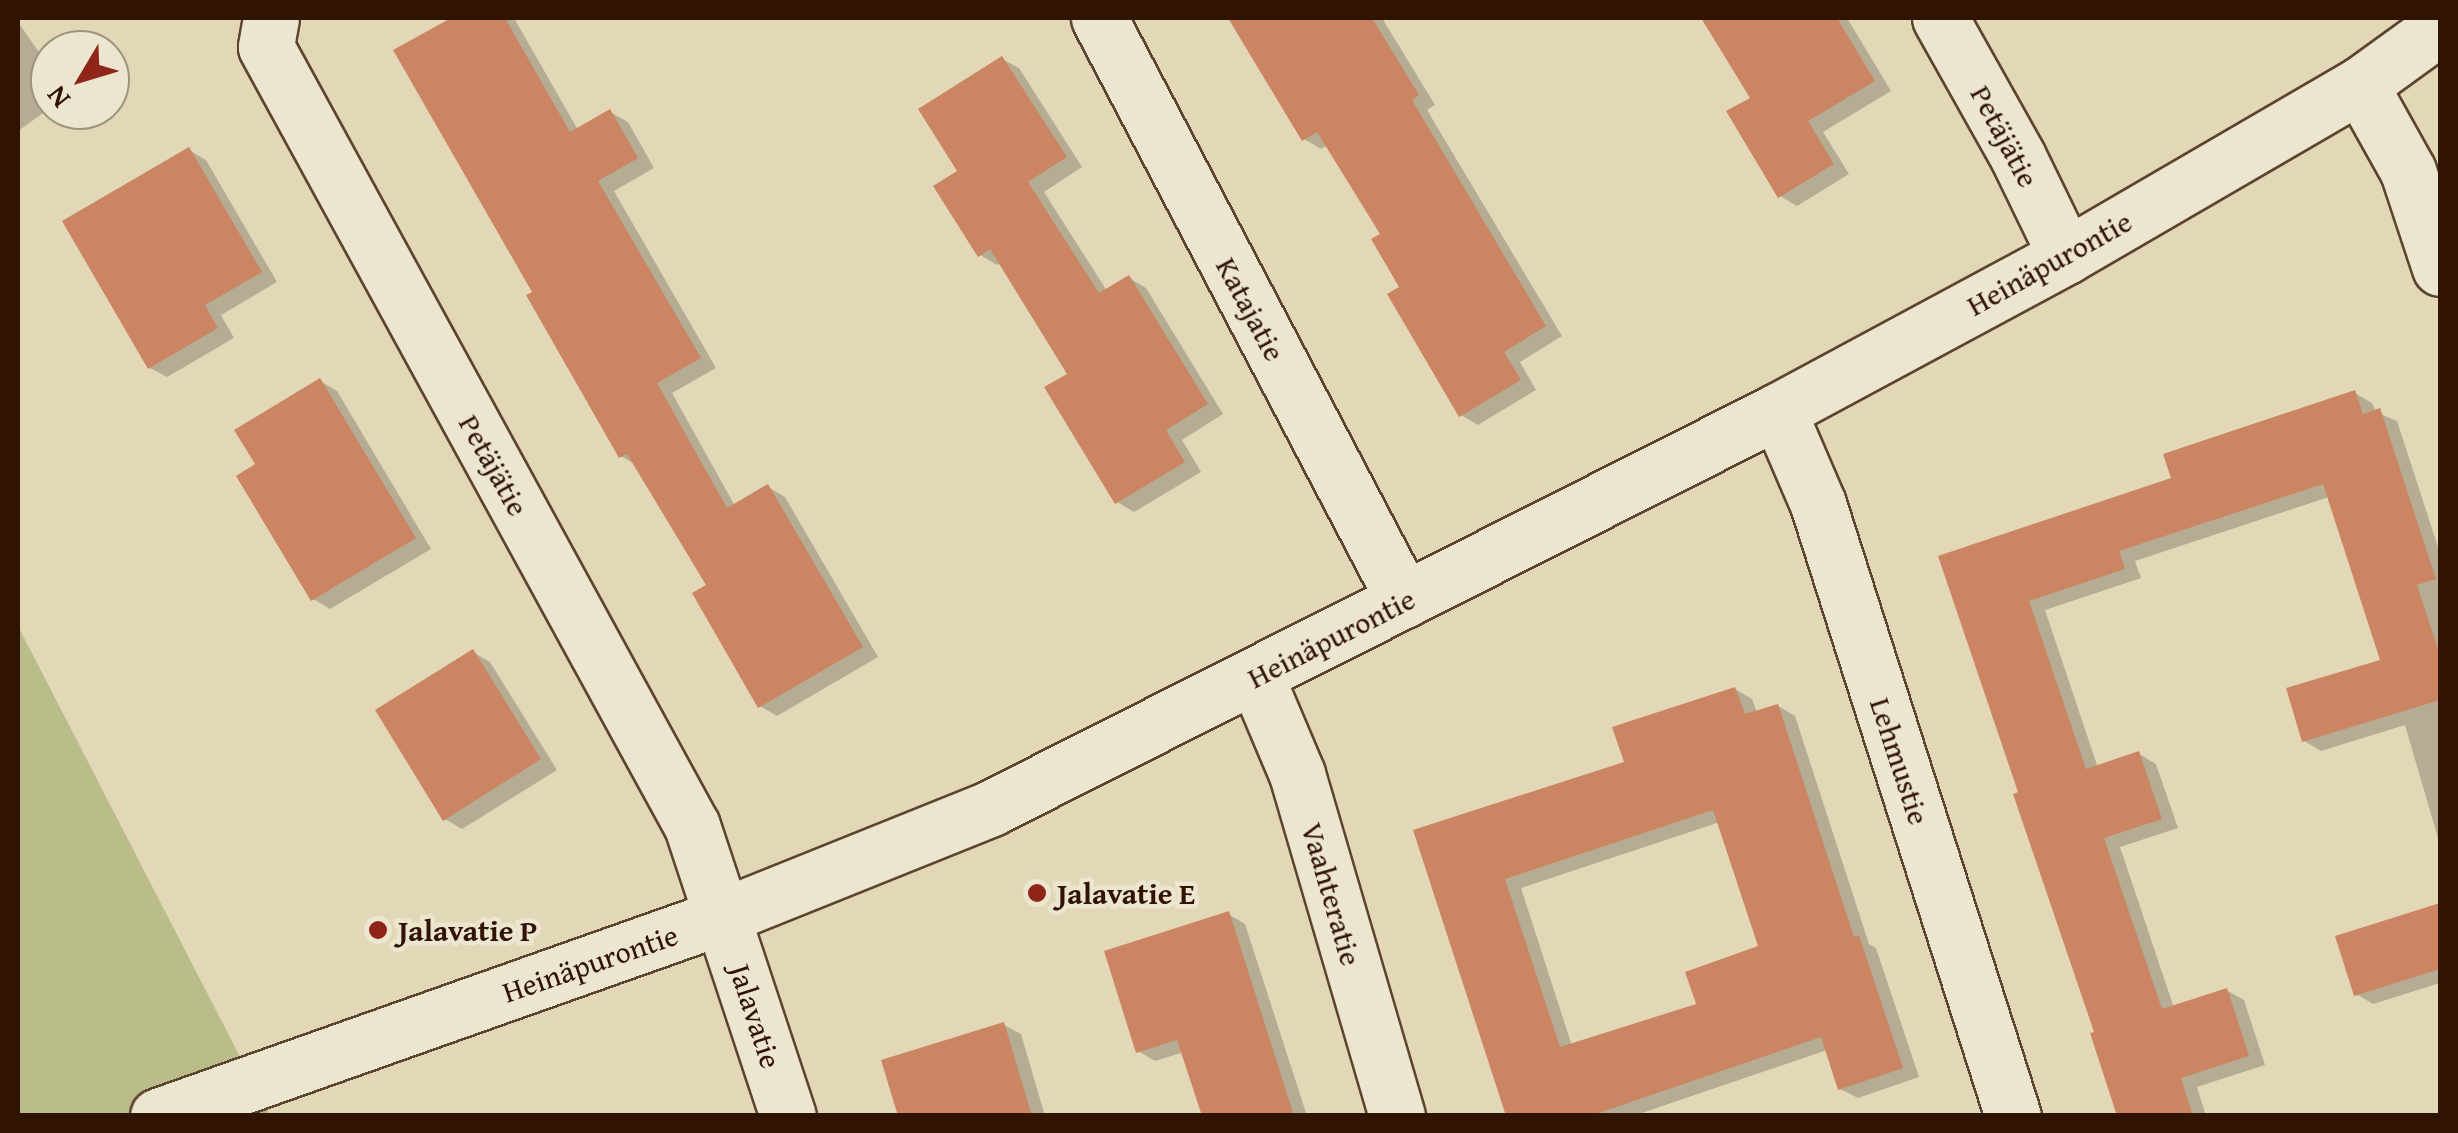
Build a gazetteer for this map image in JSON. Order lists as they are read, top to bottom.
{
  "streets": {
    "street": [
      "Petäjätie",
      "Heinäpurontie",
      "Katajatie",
      "Lehmustie",
      "Vaahteratie",
      "Jalavatie"
    ]
  },
  "crossings": [
    ["Petäjätie", "Heinäpurontie"],
    ["Petäjätie", "Jalavatie"],
    ["Heinäpurontie", "Katajatie"],
    ["Heinäpurontie", "Lehmustie"],
    ["Heinäpurontie", "Vaahteratie"],
    ["Heinäpurontie", "Jalavatie"]
  ],
  "places": ["Jalavatie E", "Jalavatie P"],
  "north": "bottom left"
}
